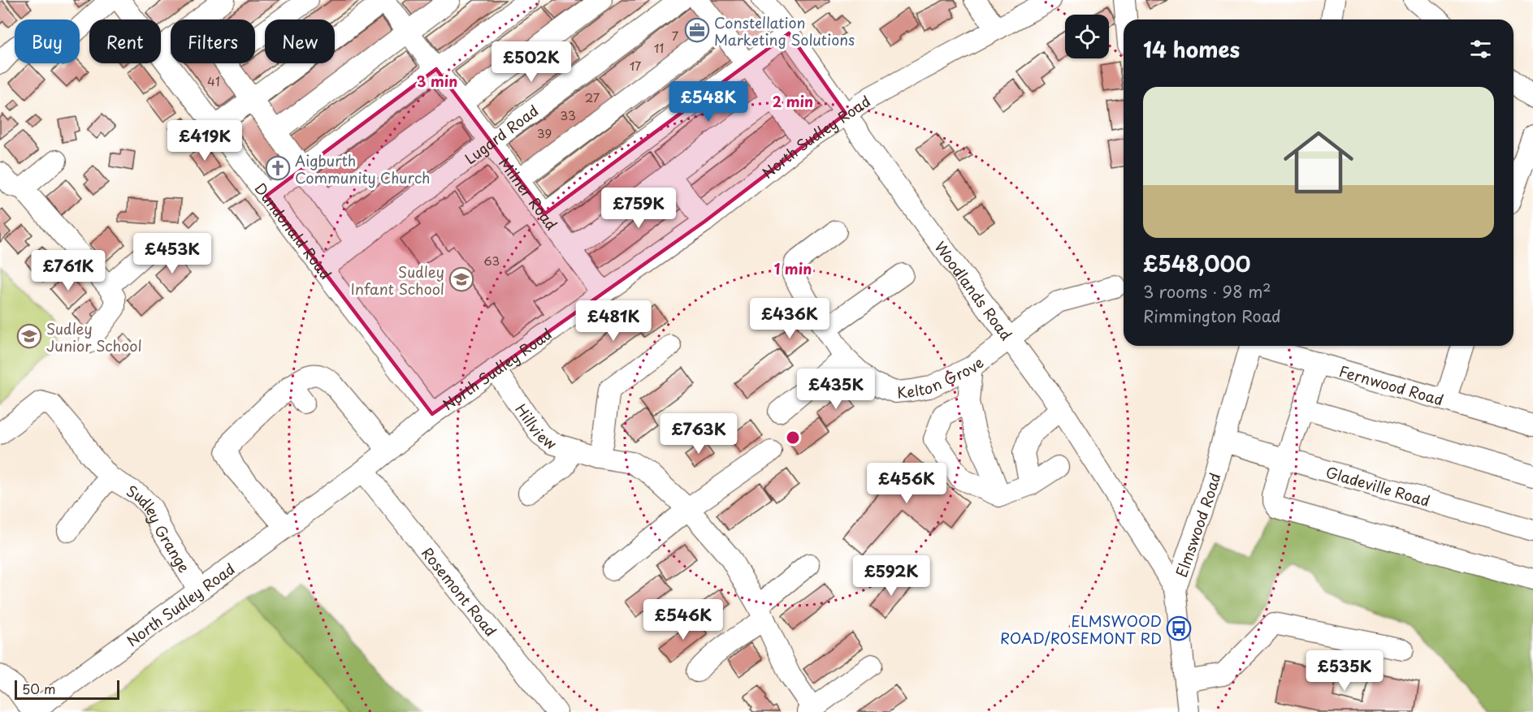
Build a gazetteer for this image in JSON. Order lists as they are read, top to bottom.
{
  "streets": {
    "street": [
      "Lugard Road",
      "North Sudley Road",
      "Milner Road",
      "Dundonald Road",
      "Woodlands Road",
      "Kelton Grove",
      "Fernwood Road",
      "Hillview",
      "Gladeville Road",
      "Elmswood Road",
      "Sudley Grange",
      "Rosemont Road"
    ]
  },
  "crossings": [
    ["Lugard Road", "Milner Road"],
    ["Lugard Road", "Dundonald Road"],
    ["North Sudley Road", "Milner Road"],
    ["North Sudley Road", "Dundonald Road"],
    ["North Sudley Road", "Woodlands Road"],
    ["North Sudley Road", "Hillview"],
    ["North Sudley Road", "Sudley Grange"],
    ["North Sudley Road", "Rosemont Road"],
    ["Woodlands Road", "Kelton Grove"],
    ["Woodlands Road", "Elmswood Road"],
    ["Gladeville Road", "Elmswood Road"]
  ],
  "places": {
    "office": ["Constellation Marketing Solutions"],
    "church": ["Aigburth Community Church"],
    "school or university": ["Sudley Infant School", "Sudley Junior School"],
    "bus stop": ["ELMSWOOD ROAD/ROSEMONT RD"]
  },
  "house_numbers": [
    "7",
    "11",
    "17",
    "41",
    "27",
    "33",
    "39",
    "63"
  ],
  "scale_bar": "50 m",
  "page": {
    "chip": [
      "Buy",
      "Rent",
      "Filters",
      "New"
    ],
    "heading": "14 homes",
    "price": [
      "£502K",
      "£548K",
      "£419K",
      "£759K",
      "£453K",
      "£761K",
      "£436K",
      "£481K",
      "£435K",
      "£763K",
      "£456K",
      "£592K",
      "£546K",
      "£535K"
    ],
    "list": [
      {
        "name": "£548,000",
        "note": "3 rooms · 98 m² · Rimmington Road"
      }
    ],
    "scale": "50 m"
  },
  "rings": ["3 min", "2 min", "1 min"]
}
